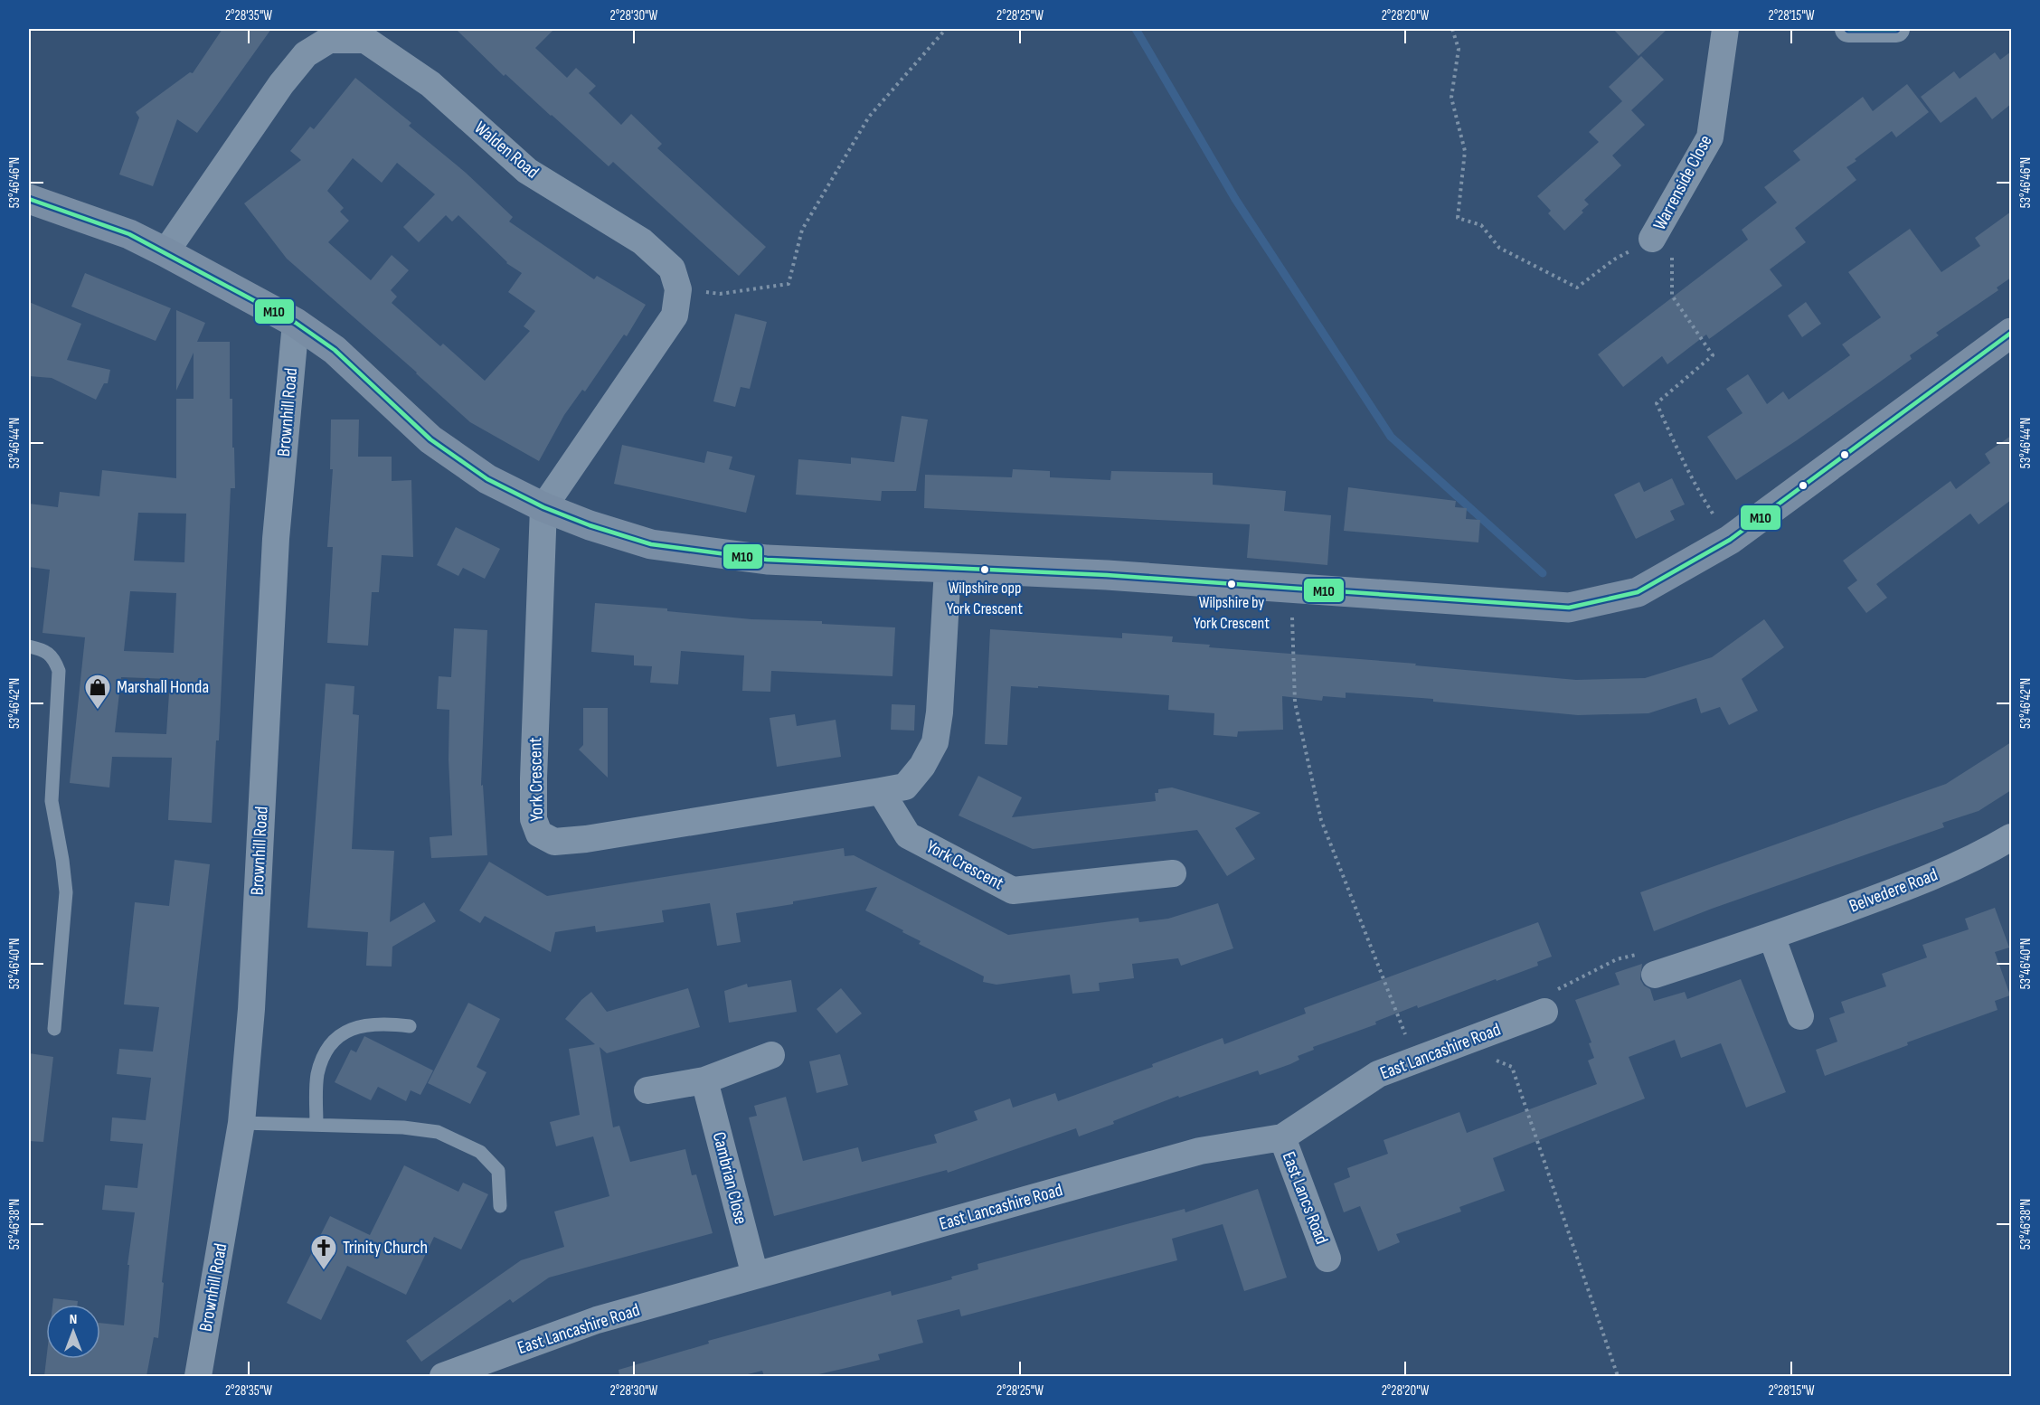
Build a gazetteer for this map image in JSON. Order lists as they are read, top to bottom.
{
  "streets": {
    "street": [
      "Walden Road",
      "Warrenside Close",
      "Brownhill Road",
      "York Crescent",
      "Belvedere Road",
      "East Lancashire Road",
      "Cambrian Close",
      "East Lancs Road"
    ]
  },
  "crossings": [
    ["East Lancashire Road", "Cambrian Close"],
    ["East Lancashire Road", "East Lancs Road"]
  ],
  "places": {
    "other": ["Wilpshire opp York Crescent", "Wilpshire by York Crescent"],
    "shop": ["Marshall Honda"],
    "church": ["Trinity Church"]
  },
  "lines": ["transit line M10"],
  "north": "top",
  "coordinates": [
    "2°28'35\"W",
    "2°28'30\"W",
    "2°28'25\"W",
    "2°28'20\"W",
    "2°28'15\"W",
    "53°46'46\"N",
    "53°46'44\"N",
    "53°46'42\"N",
    "53°46'40\"N",
    "53°46'38\"N"
  ]
}
